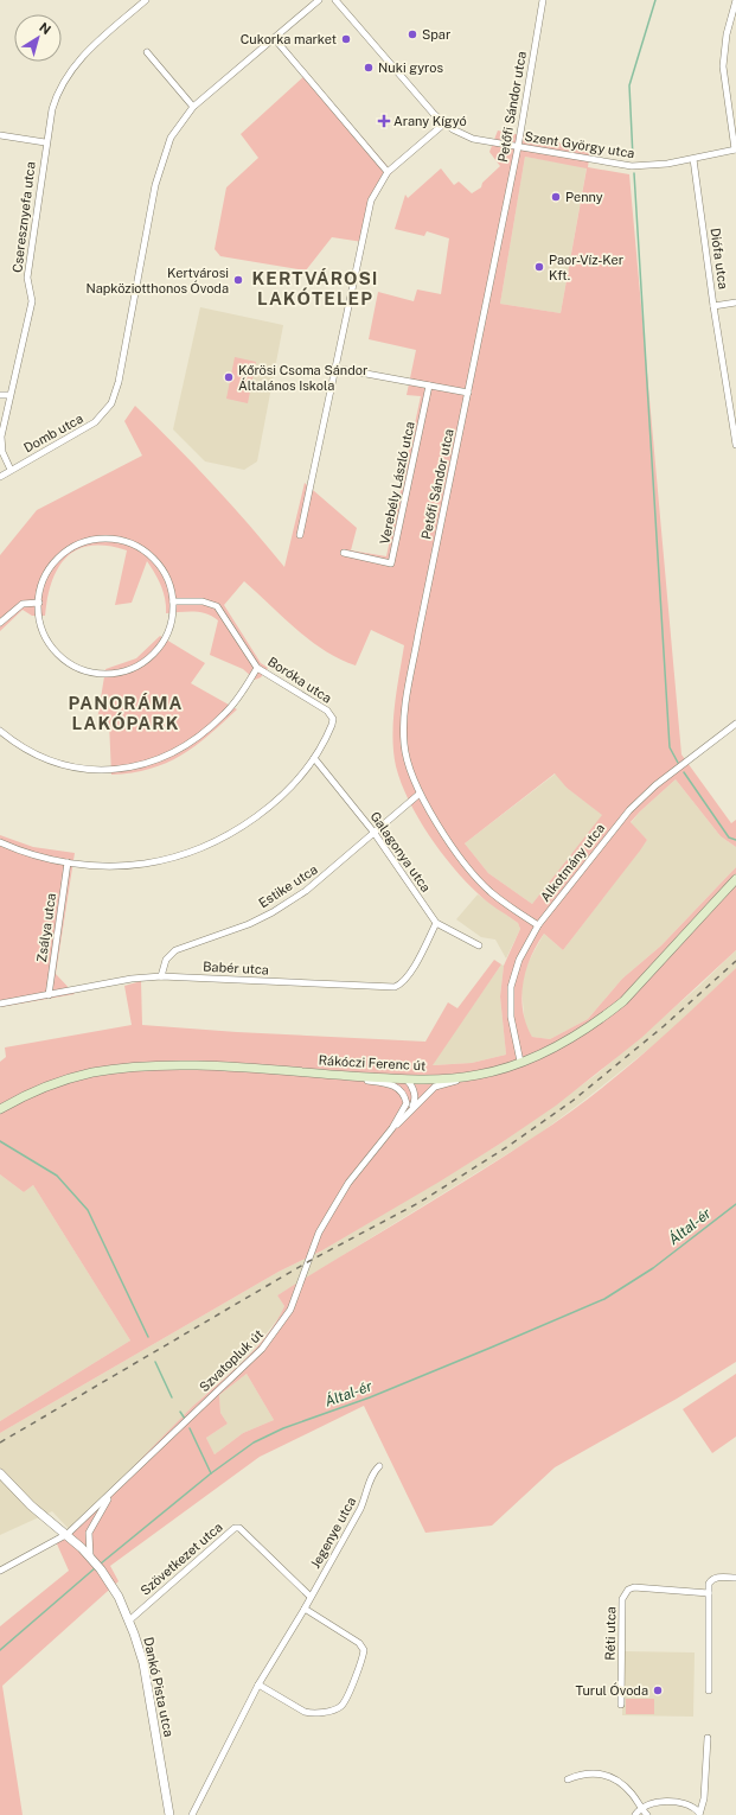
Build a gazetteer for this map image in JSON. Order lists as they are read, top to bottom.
{
  "streets": {
    "main road": ["Rákóczi Ferenc út"],
    "street": [
      "Petőfi Sándor utca",
      "Szent György utca",
      "Cseresznyefa utca",
      "Diófa utca",
      "Domb utca",
      "Verebély László utca",
      "Boróka utca",
      "Galagonya utca",
      "Alkotmány utca",
      "Estike utca",
      "Zsálya utca",
      "Babér utca",
      "Szvatopluk út",
      "Jegenye utca",
      "Szövetkezet utca",
      "Réti utca",
      "Dankó Pista utca"
    ]
  },
  "crossings": [
    ["Petőfi Sándor utca", "Szent György utca"],
    ["Petőfi Sándor utca", "Alkotmány utca"],
    ["Petőfi Sándor utca", "Estike utca"],
    ["Szent György utca", "Diófa utca"],
    ["Cseresznyefa utca", "Domb utca"],
    ["Boróka utca", "Galagonya utca"],
    ["Boróka utca", "Zsálya utca"],
    ["Galagonya utca", "Estike utca"],
    ["Galagonya utca", "Babér utca"],
    ["Alkotmány utca", "Rákóczi Ferenc út"],
    ["Estike utca", "Babér utca"],
    ["Zsálya utca", "Babér utca"],
    ["Rákóczi Ferenc út", "Szvatopluk út"],
    ["Szvatopluk út", "Dankó Pista utca"],
    ["Jegenye utca", "Szövetkezet utca"],
    ["Szövetkezet utca", "Dankó Pista utca"]
  ],
  "districts": ["KERTVÁROSI LAKÓTELEP", "PANORÁMA LAKÓPARK"],
  "water": ["Által-ér"],
  "places": {
    "other": [
      "Spar",
      "Cukorka market",
      "Nuki gyros",
      "Penny",
      "Paor-Víz-Ker Kft.",
      "Kertvárosi Napköziotthonos Óvoda",
      "Kőrösi Csoma Sándor Általános Iskola",
      "Turul Óvoda"
    ],
    "health": ["Arany Kígyó"]
  },
  "north": "top right"
}
